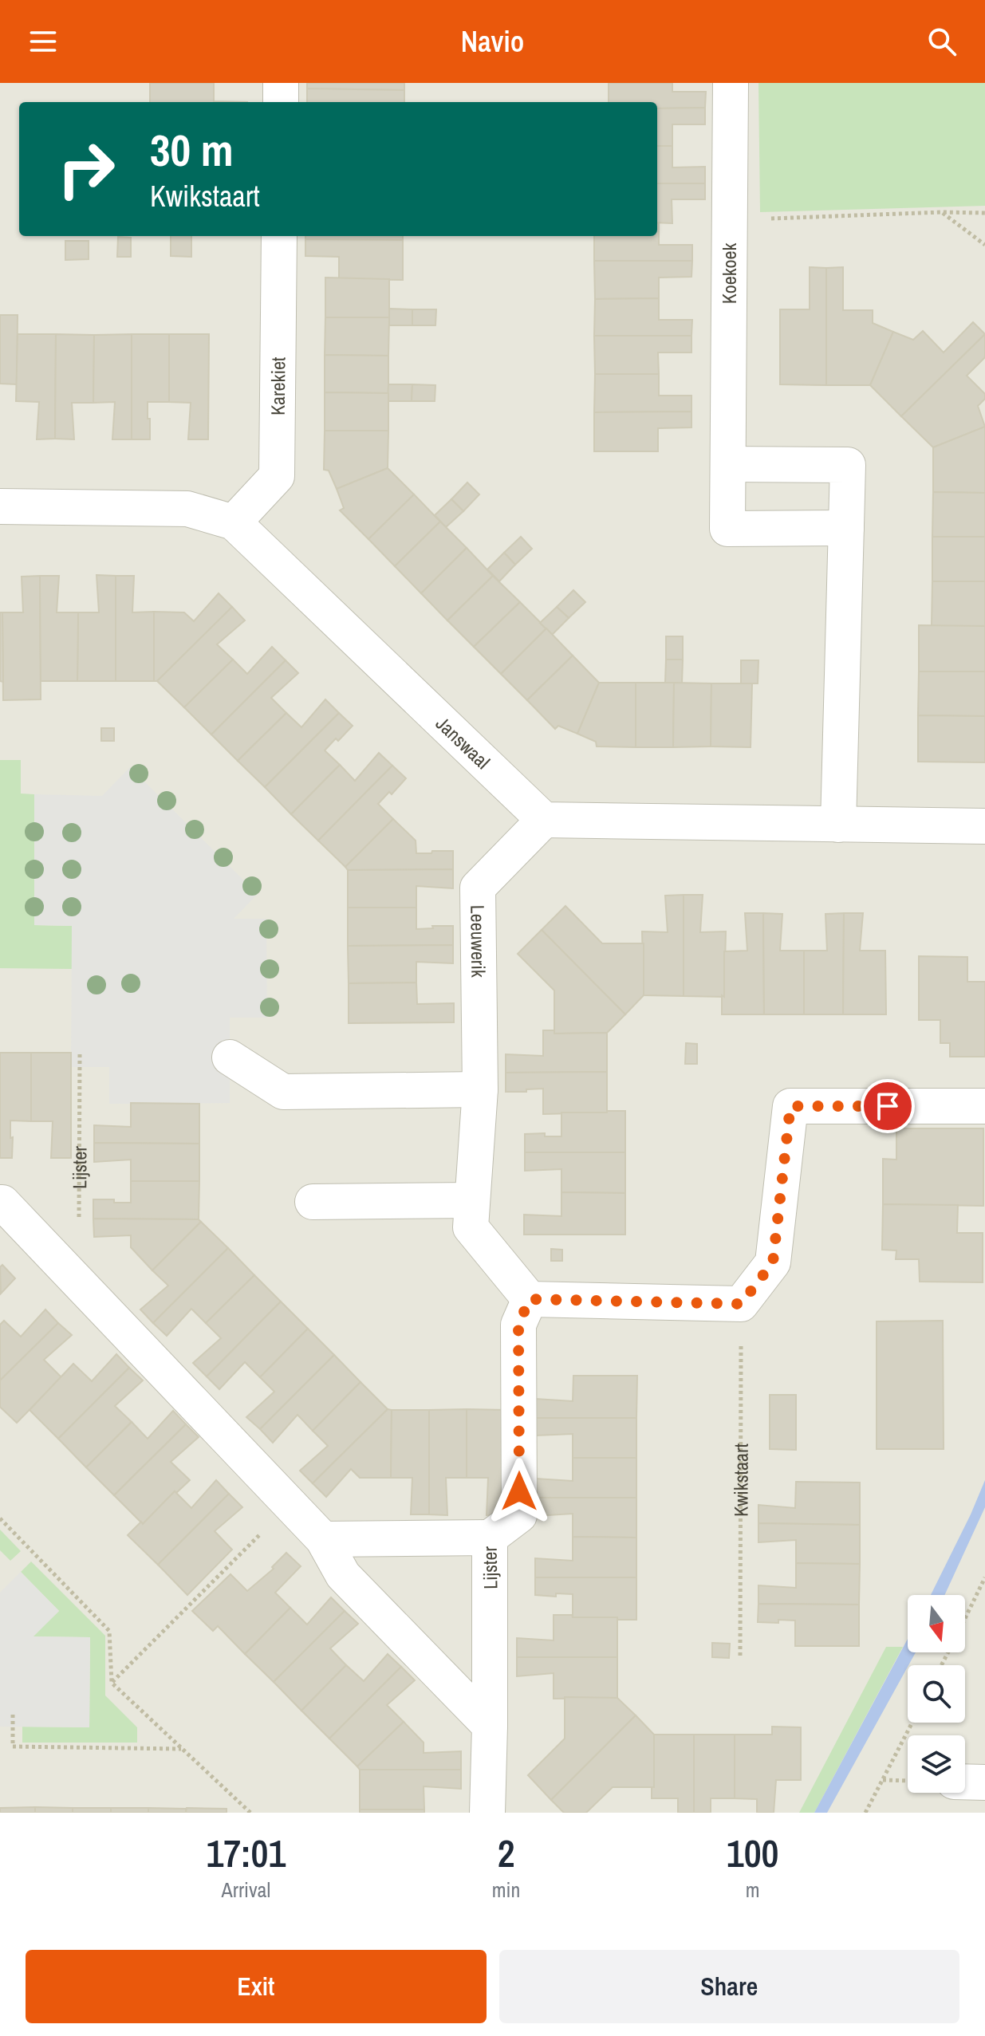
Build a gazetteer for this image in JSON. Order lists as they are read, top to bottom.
{
  "streets": {
    "street": [
      "Koekoek",
      "Karekiet",
      "Janswaal",
      "Leeuwerik",
      "Lijster"
    ],
    "path": ["Kwikstaart"]
  },
  "crossings": [
    ["Karekiet", "Janswaal"],
    ["Janswaal", "Leeuwerik"]
  ],
  "north": "bottom",
  "page": {
    "header": "Navio",
    "turn": ["30 m", "Kwikstaart"],
    "eta": [
      "17:01",
      "Arrival",
      "2",
      "min",
      "100",
      "m"
    ],
    "buttons": ["Exit", "Share"]
  }
}
